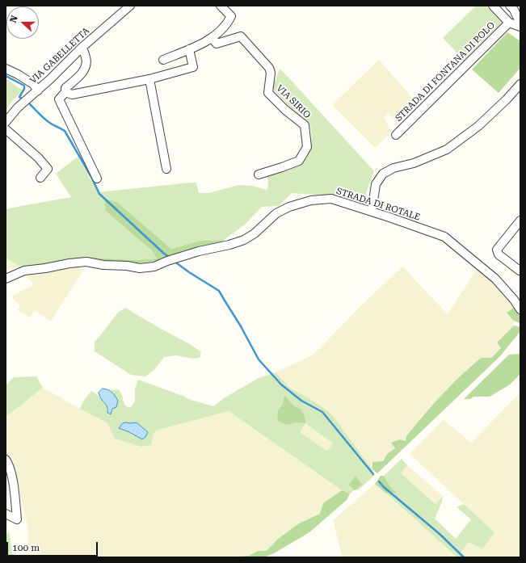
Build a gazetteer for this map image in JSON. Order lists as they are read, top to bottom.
{
  "streets": {
    "street": [
      "VIA GABELLETTA",
      "STRADA DI FONTANA DI POLO",
      "VIA SIRIO",
      "STRADA DI ROTALE"
    ]
  },
  "scale_bar": "100 m",
  "north": "left"
}
